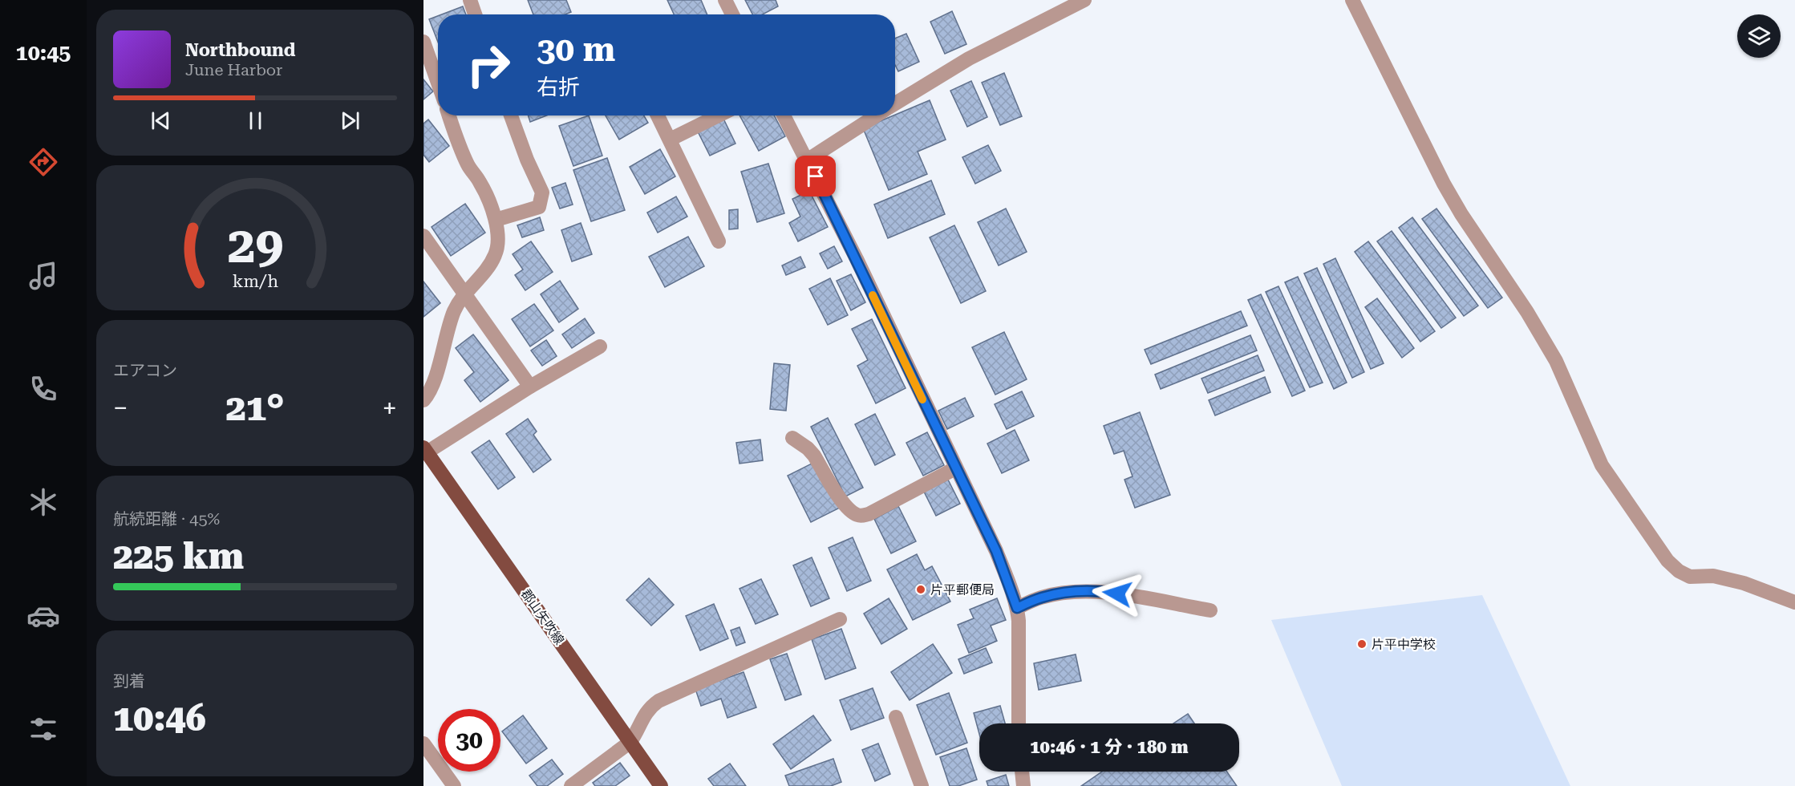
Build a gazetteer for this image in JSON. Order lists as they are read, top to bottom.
{
  "streets": {
    "main road": ["郡山矢吹線"]
  },
  "places": ["片平郵便局", "片平中学校"],
  "page": {
    "tabs": "10:45",
    "turn": ["30 m", "右折"],
    "song": ["Northbound", "June Harbor"],
    "tile": [
      "エアコン",
      ["航続距離 · 45%", "225 km"],
      ["到着", "10:46"]
    ],
    "heat": ["−", "21°", "+"],
    "limit": "30",
    "trip": "10:46 · 1 分 · 180 m",
    "gauge": ["29", "km/h"]
  }
}
